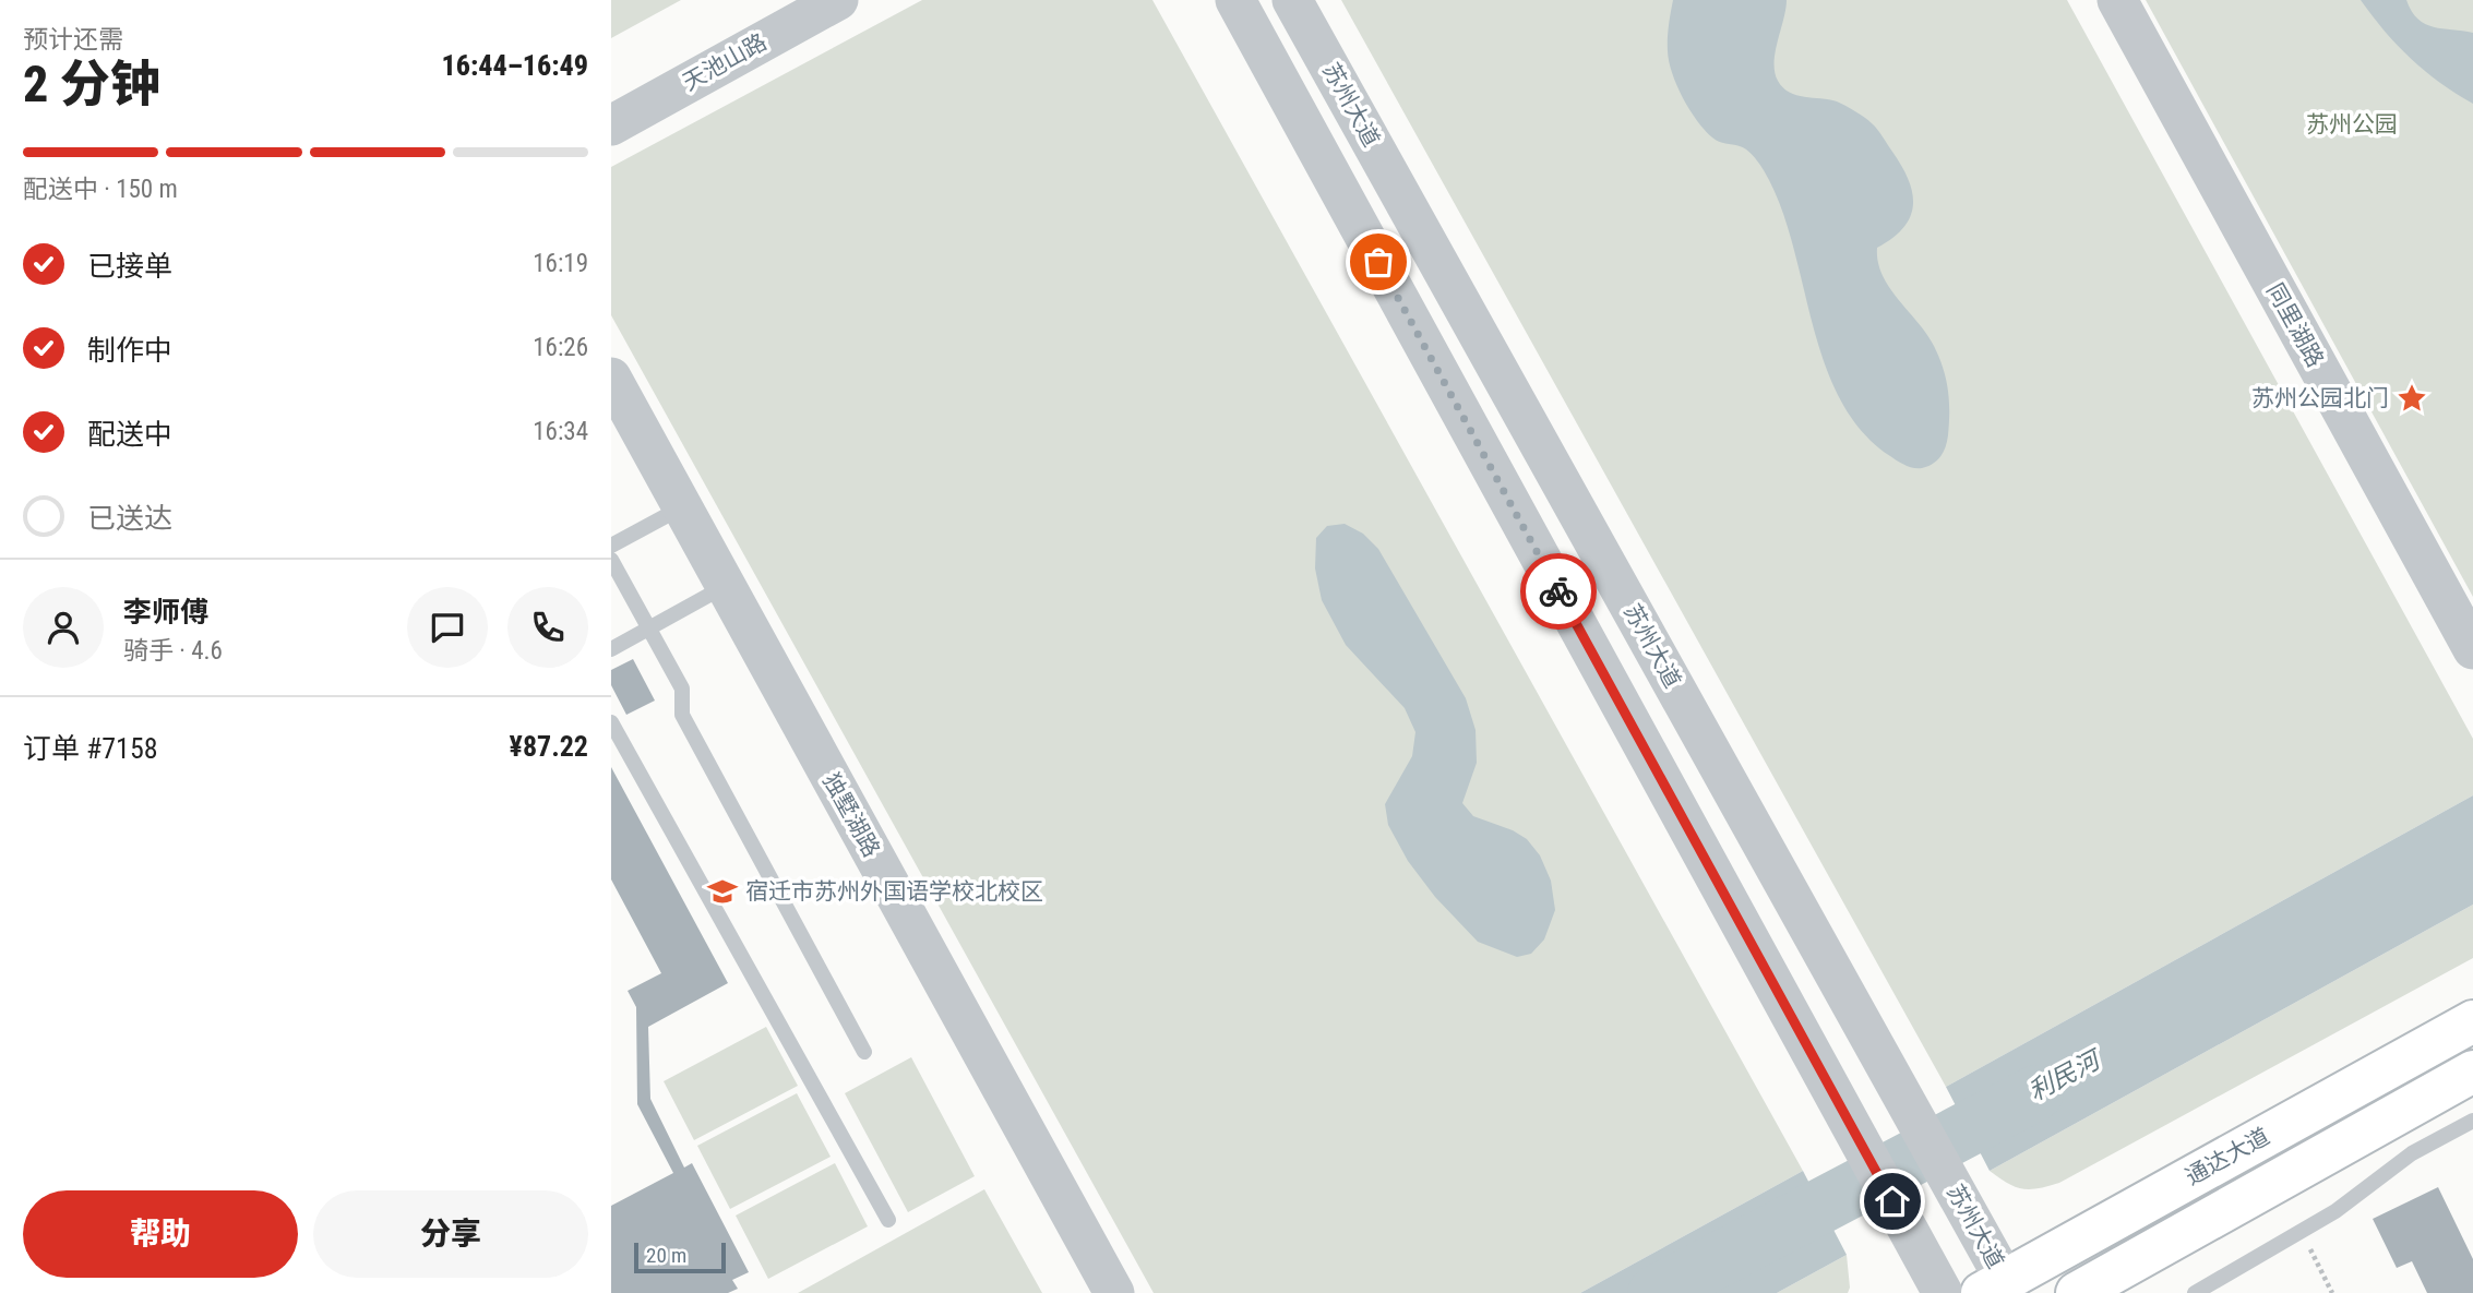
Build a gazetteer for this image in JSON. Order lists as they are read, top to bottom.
{
  "streets": {
    "main road": ["通达大道"],
    "street": [
      "天池山路",
      "苏州大道",
      "同里湖路",
      "独墅湖路"
    ]
  },
  "crossings": [
    ["苏州大道", "通达大道"]
  ],
  "water": ["利民河"],
  "parks": ["苏州公园"],
  "places": {
    "place": ["苏州公园北门"],
    "school or university": ["宿迁市苏州外国语学校北校区"]
  },
  "scale_bar": "20 m",
  "page": {
    "heading": ["2 分钟", "预计还需", "16:44–16:49"],
    "panel": [
      "李师傅",
      "骑手 · 4.6",
      "订单 #7158",
      "¥87.22"
    ],
    "bar": "配送中 · 150 m",
    "list": [
      ["已接单", "16:19"],
      ["制作中", "16:26"],
      ["配送中", "16:34"],
      "已送达"
    ],
    "buttons": ["帮助", "分享"],
    "scale": "20 m"
  }
}
